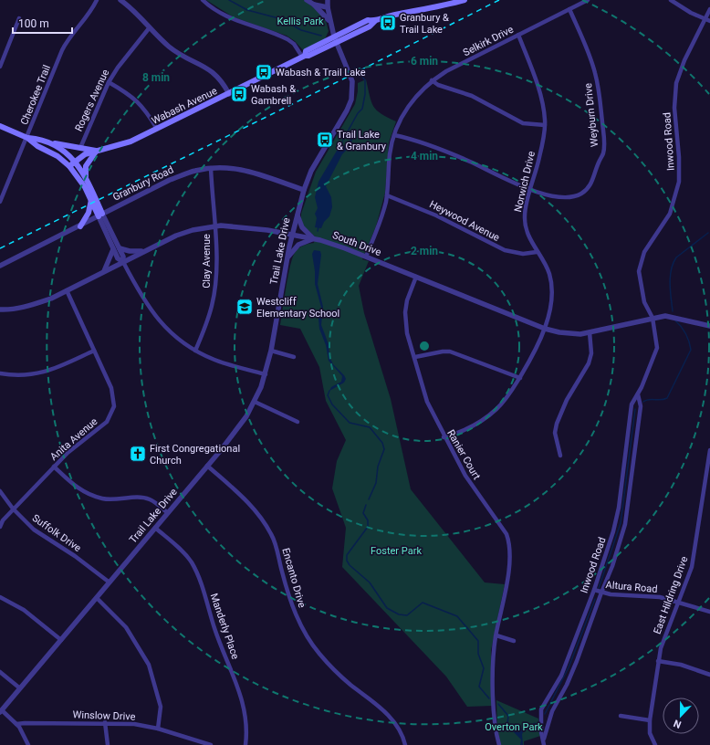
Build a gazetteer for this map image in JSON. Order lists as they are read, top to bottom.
{
  "streets": {
    "main road": ["Wabash Avenue"],
    "street": [
      "Selkirk Drive",
      "Cherokee Trail",
      "Rogers Avenue",
      "Weyburn Drive",
      "Inwood Road",
      "Norwich Drive",
      "Granbury Road",
      "Heywood Avenue",
      "South Drive",
      "Trail Lake Drive",
      "Clay Avenue",
      "Anita Avenue",
      "Ranier Court",
      "Suffolk Drive",
      "Encanto Drive",
      "Altura Road",
      "East Hildring Drive",
      "Manderly Place",
      "Winslow Drive"
    ]
  },
  "crossings": [
    ["Selkirk Drive", "Weyburn Drive"],
    ["Selkirk Drive", "Norwich Drive"],
    ["Selkirk Drive", "Heywood Avenue"],
    ["Selkirk Drive", "South Drive"],
    ["Wabash Avenue", "Trail Lake Drive"],
    ["Weyburn Drive", "Norwich Drive"],
    ["Inwood Road", "South Drive"],
    ["Inwood Road", "Altura Road"],
    ["Norwich Drive", "Heywood Avenue"],
    ["Norwich Drive", "South Drive"],
    ["Norwich Drive", "Ranier Court"],
    ["Granbury Road", "Trail Lake Drive"],
    ["Granbury Road", "Clay Avenue"],
    ["South Drive", "Trail Lake Drive"],
    ["South Drive", "Clay Avenue"],
    ["South Drive", "Anita Avenue"],
    ["South Drive", "Ranier Court"],
    ["Trail Lake Drive", "Suffolk Drive"],
    ["Trail Lake Drive", "Encanto Drive"],
    ["Trail Lake Drive", "Manderly Place"],
    ["Anita Avenue", "Suffolk Drive"],
    ["Altura Road", "East Hildring Drive"]
  ],
  "parks": ["Kellis Park", "Foster Park", "Overton Park"],
  "places": {
    "bus stop": [
      "Granbury & Trail Lake",
      "Wabash & Trail Lake",
      "Wabash & Gambrell",
      "Trail Lake & Granbury"
    ],
    "school or university": ["Westcliff Elementary School"],
    "church": ["First Congregational Church"]
  },
  "scale_bar": "100 m",
  "north": "bottom",
  "rings": [
    "6 min",
    "8 min",
    "4 min",
    "2 min"
  ]
}
